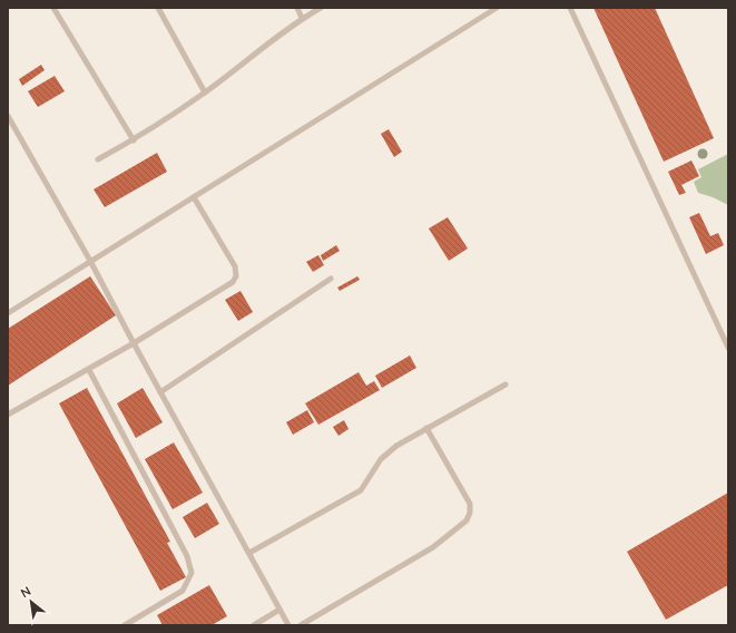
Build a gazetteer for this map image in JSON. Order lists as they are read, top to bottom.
{
  "north": "top left"
}
